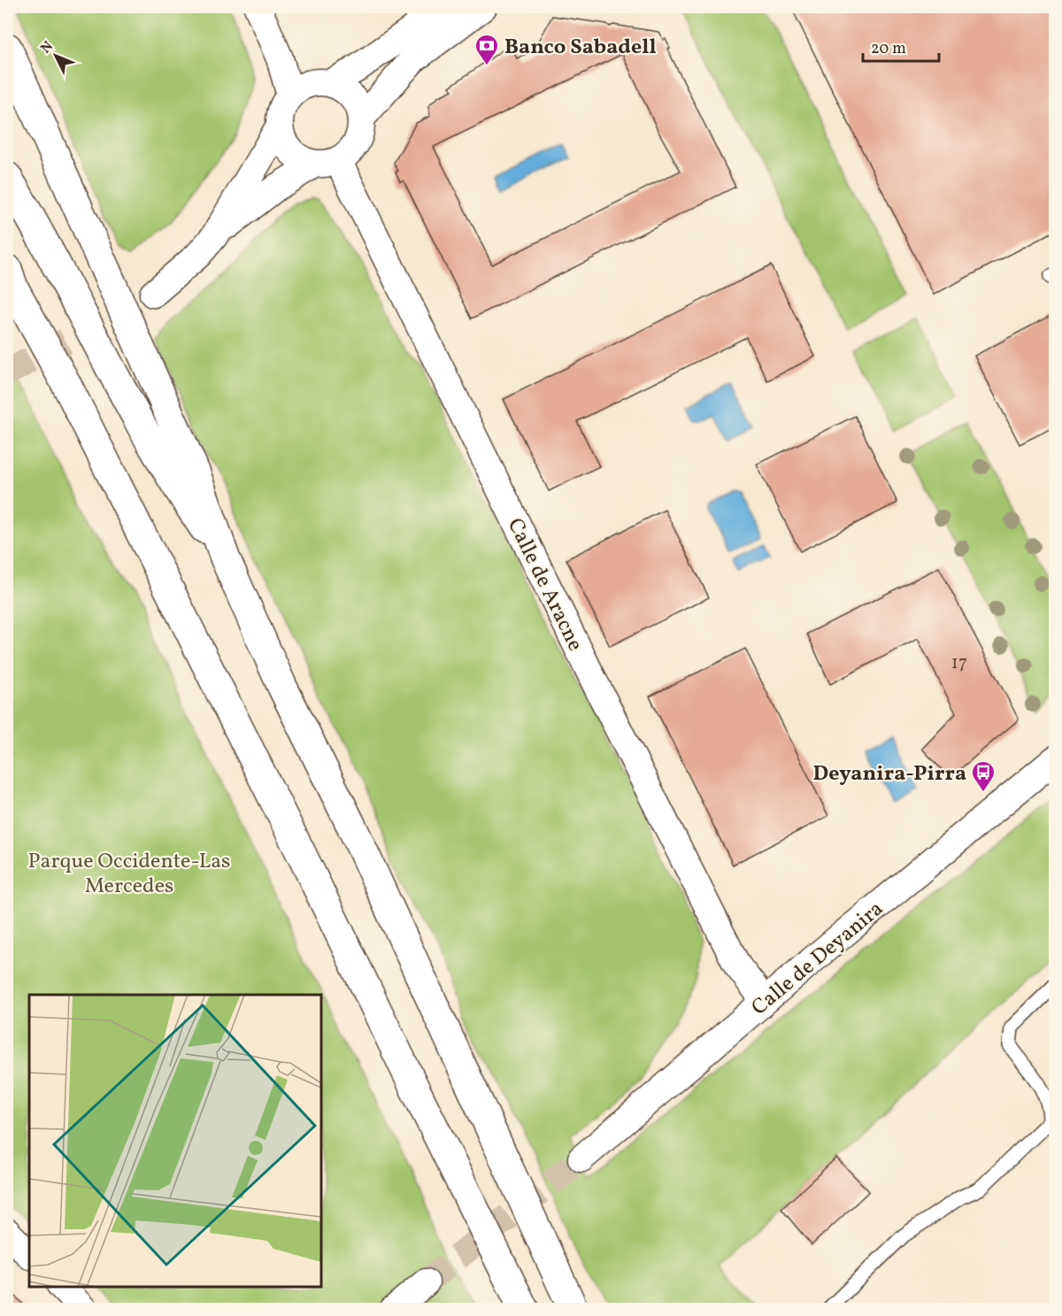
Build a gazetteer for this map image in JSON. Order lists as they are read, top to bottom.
{
  "streets": {
    "street": ["Calle de Aracne", "Calle de Deyanira"]
  },
  "crossings": [
    ["Calle de Aracne", "Calle de Deyanira"]
  ],
  "parks": ["Parque Occidente-Las Mercedes"],
  "places": {
    "bank": ["Banco Sabadell"],
    "bus stop": ["Deyanira-Pirra"]
  },
  "house_numbers": ["17"],
  "scale_bar": "20 m",
  "north": "top left"
}
